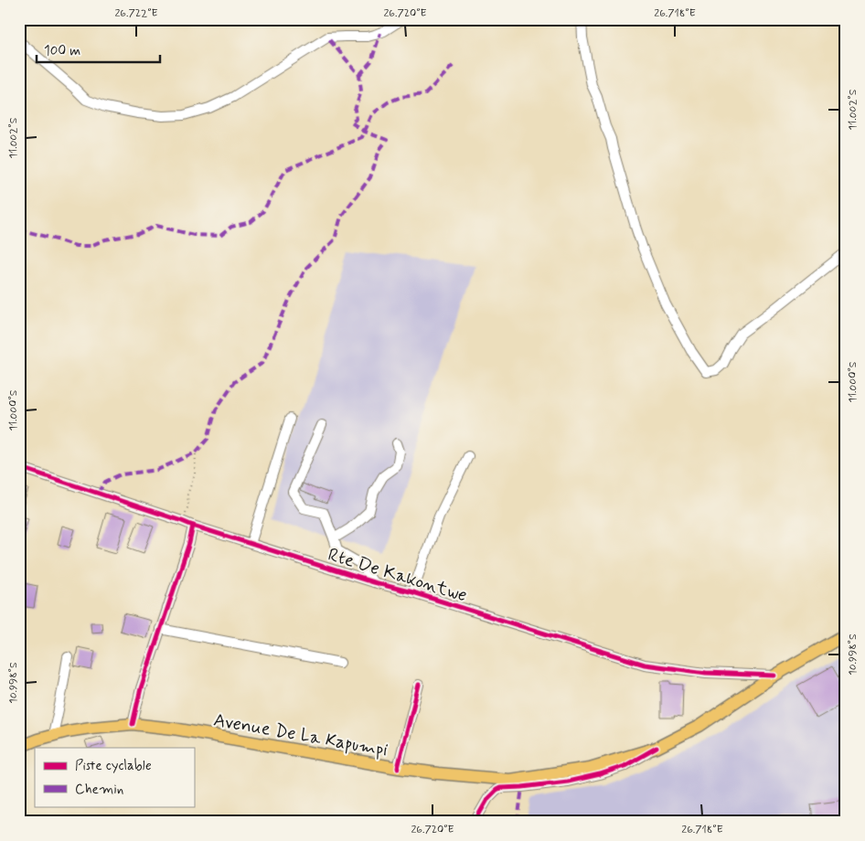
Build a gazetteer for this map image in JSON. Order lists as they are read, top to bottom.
{
  "streets": {
    "main road": ["Avenue De La Kapumpi"],
    "street": ["Rte De Kakontwe"]
  },
  "crossings": [
    ["Rte De Kakontwe", "Avenue De La Kapumpi"]
  ],
  "legend": ["Piste cyclable", "Chemin"],
  "scale_bar": "100 m",
  "coordinates": [
    "26.722°E",
    "26.720°E",
    "26.718°E",
    "11.002°S",
    "11.000°S",
    "10.998°S"
  ]
}
